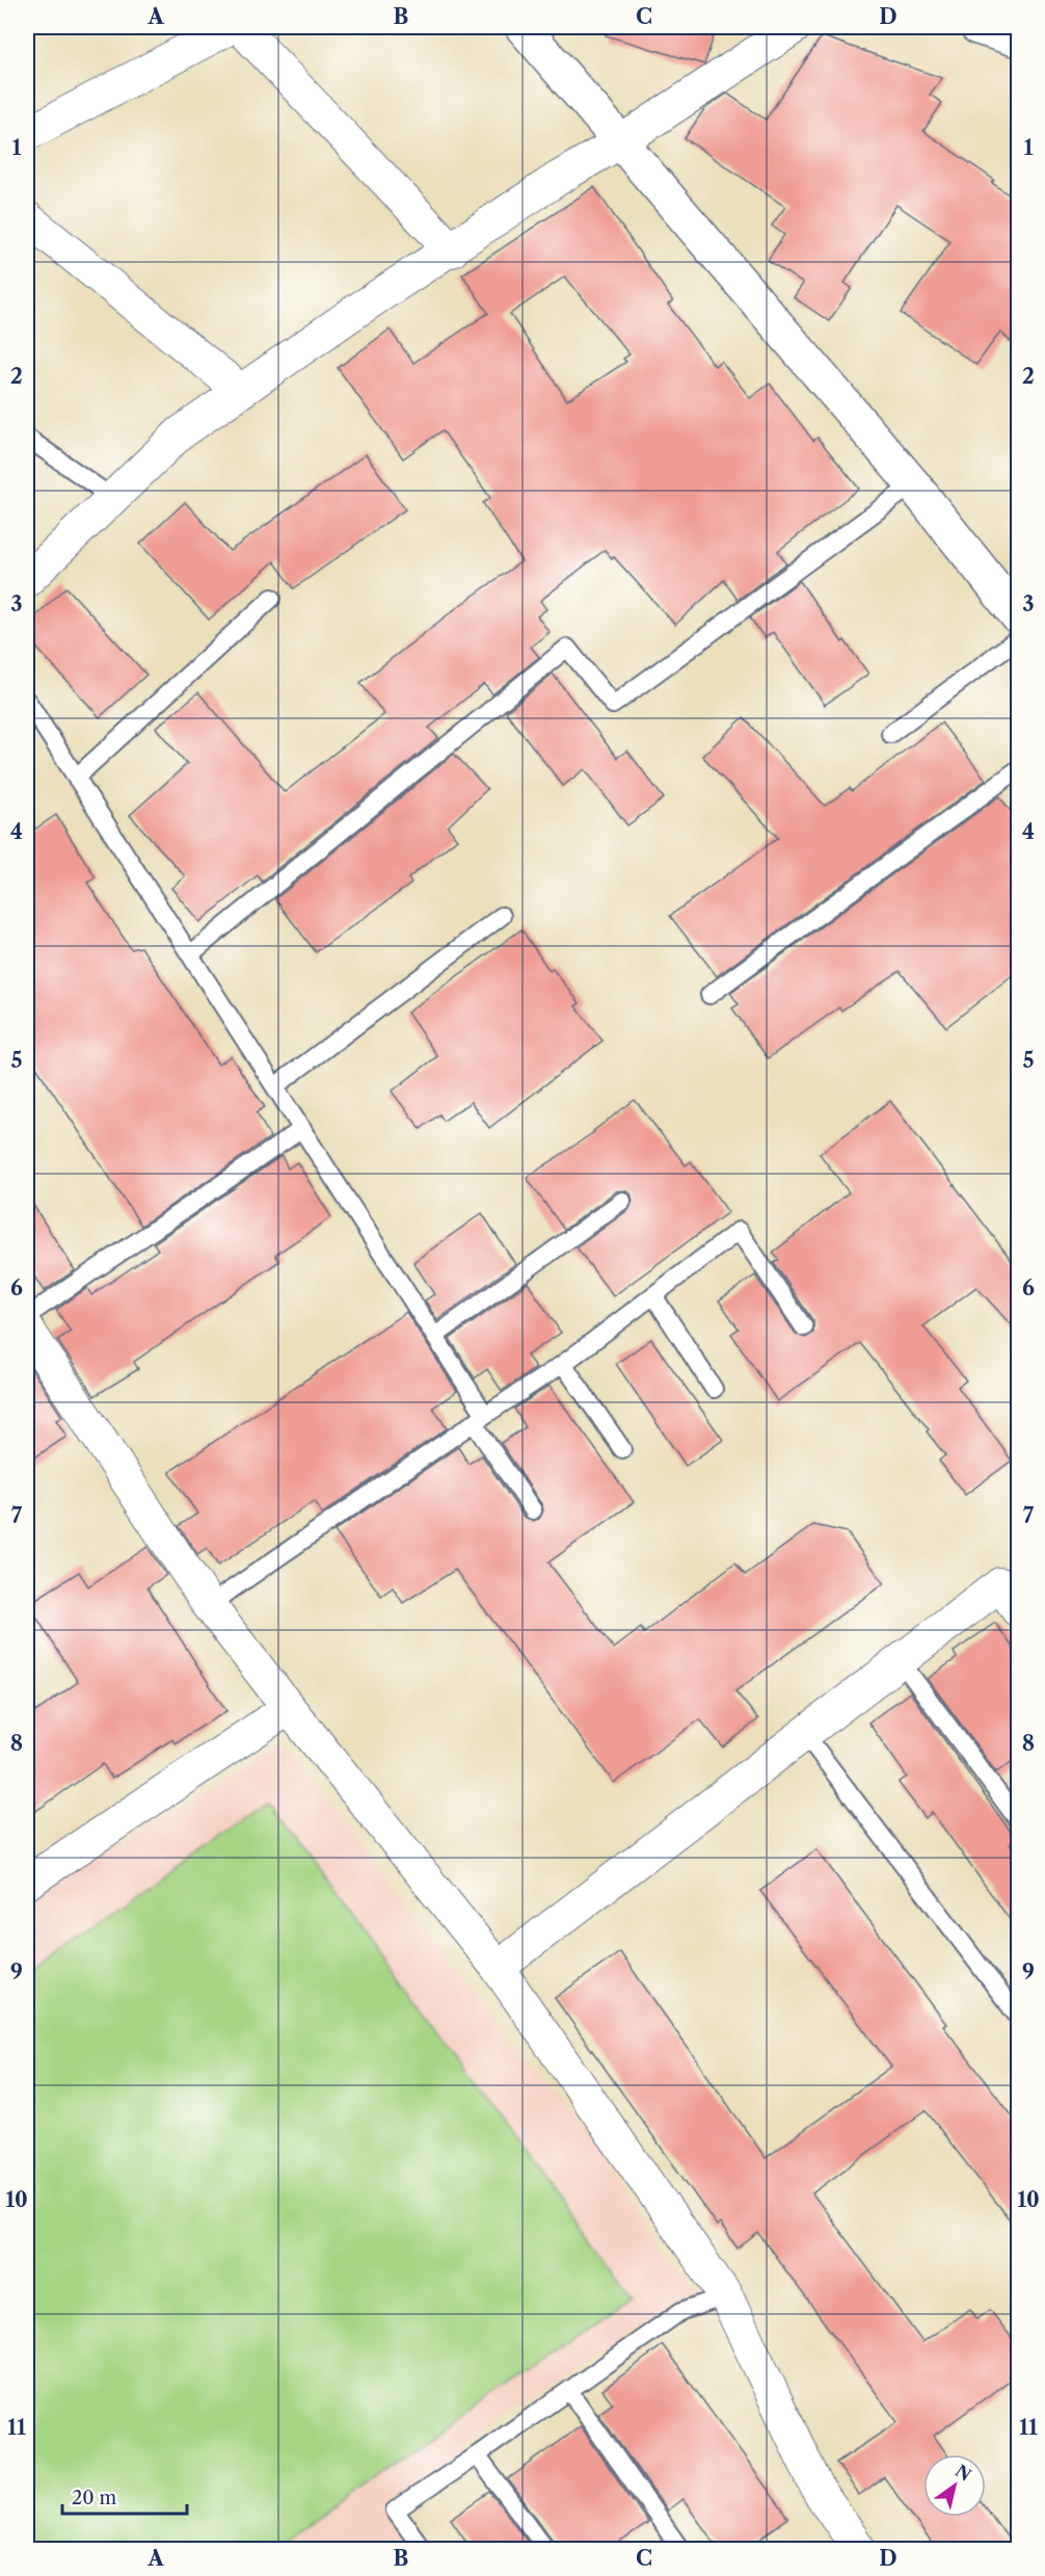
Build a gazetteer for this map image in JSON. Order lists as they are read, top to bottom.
{
  "scale_bar": "20 m",
  "north": "top right",
  "grid": {
    "columns": [
      "A",
      "B",
      "C",
      "D"
    ],
    "rows": [
      "1",
      "2",
      "3",
      "4",
      "5",
      "6",
      "7",
      "8",
      "9",
      "10",
      "11"
    ]
  }
}
